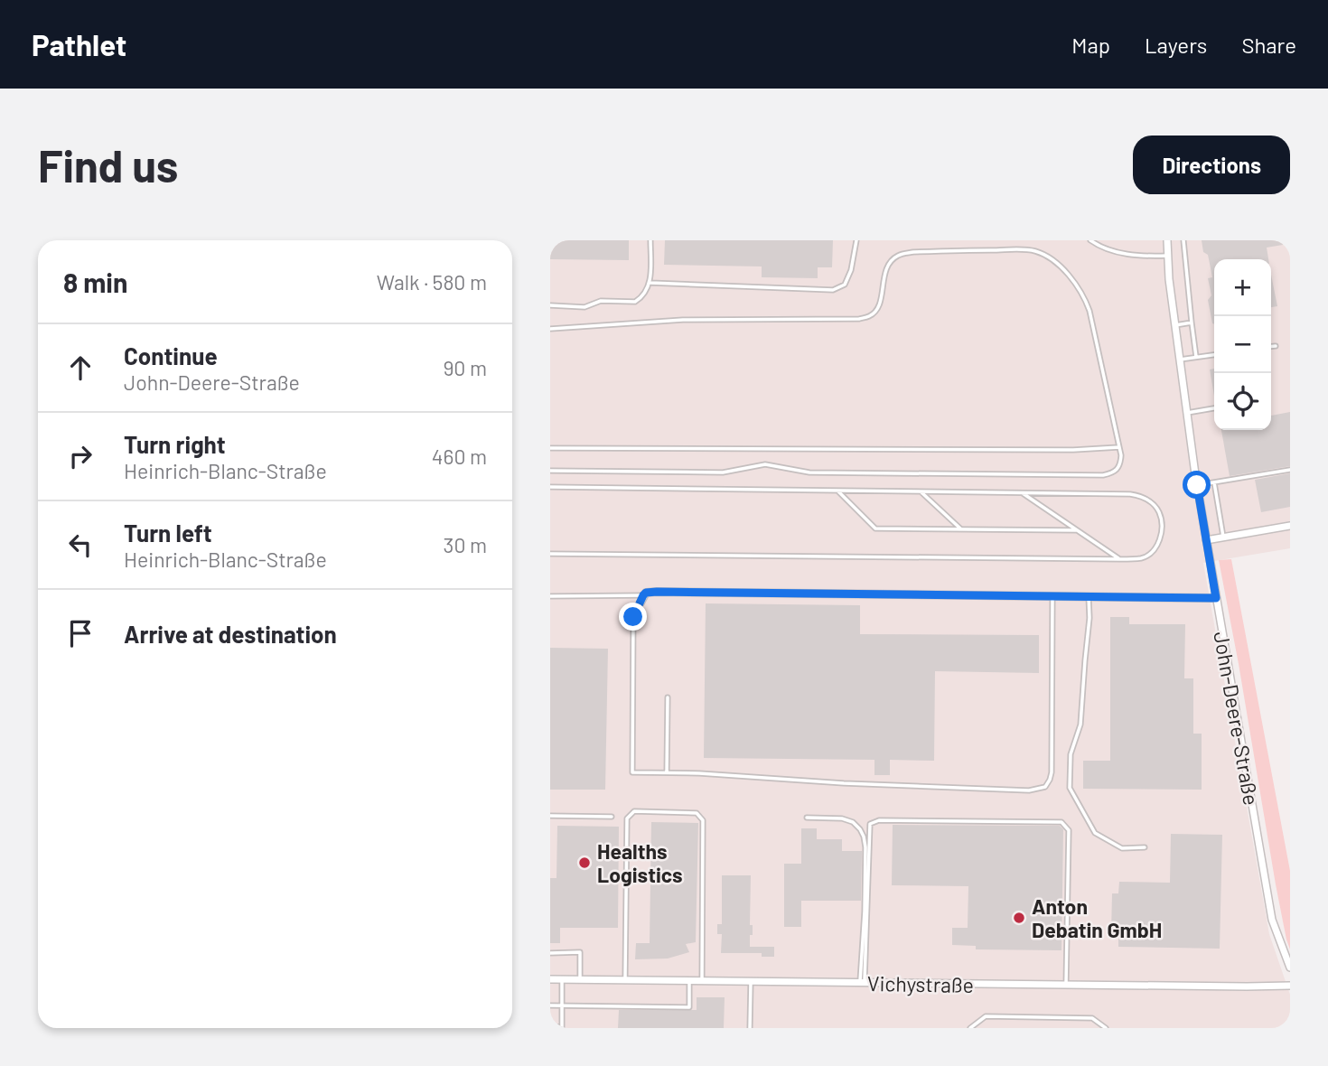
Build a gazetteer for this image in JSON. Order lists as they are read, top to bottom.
{
  "streets": {
    "street": ["John-Deere-Straße", "Vichystraße"]
  },
  "places": ["Healths Logistics", "Anton Debatin GmbH"],
  "page": {
    "header": "Pathlet",
    "nav": ["Map", "Layers", "Share"],
    "buttons": "Directions",
    "title": "Find us",
    "heading": ["8 min", "Walk · 580 m"],
    "map_buttons": ["+", "−"],
    "list": [
      ["Continue", "John-Deere-Straße", "90 m"],
      ["Turn right", "Heinrich-Blanc-Straße", "460 m"],
      ["Turn left", "Heinrich-Blanc-Straße", "30 m"],
      "Arrive at destination"
    ]
  }
}
